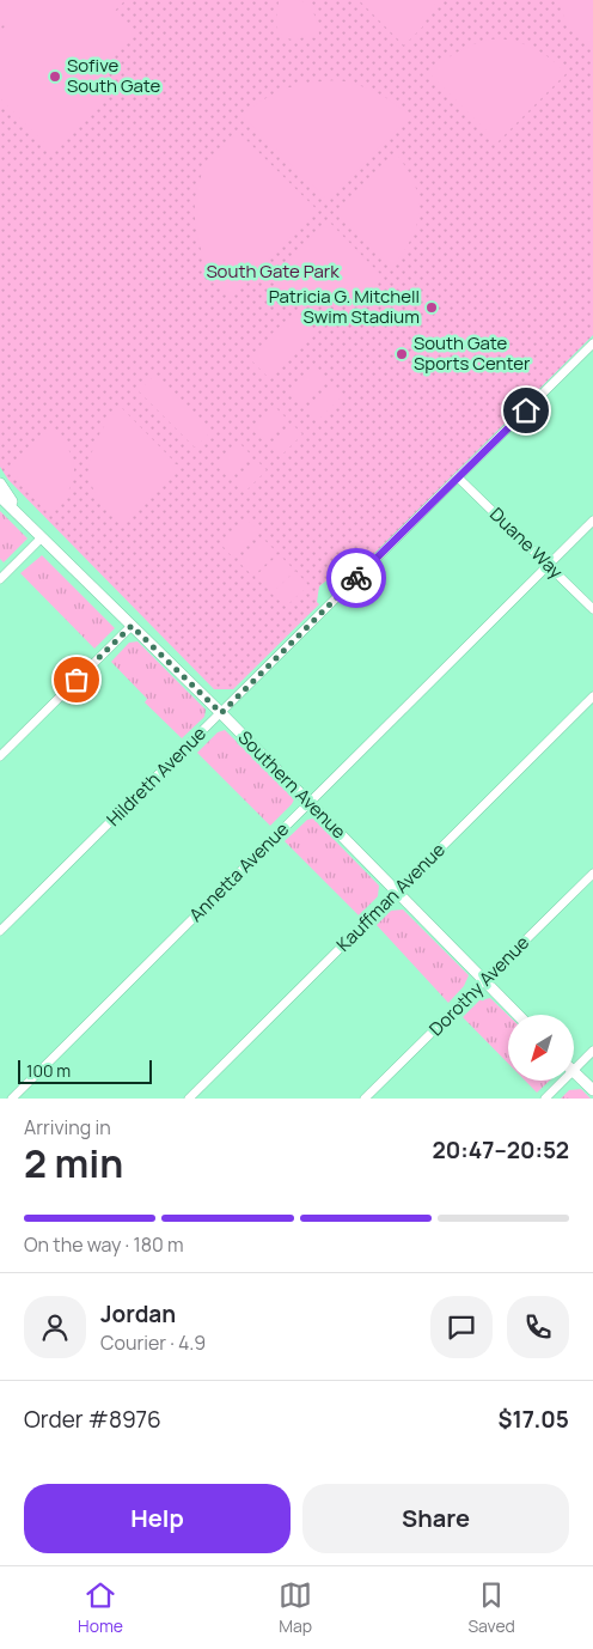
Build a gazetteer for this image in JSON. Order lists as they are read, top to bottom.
{
  "streets": {
    "street": [
      "Duane Way",
      "Hildreth Avenue",
      "Southern Avenue",
      "Annetta Avenue",
      "Kauffman Avenue",
      "Dorothy Avenue"
    ]
  },
  "crossings": [
    ["Duane Way", "Hildreth Avenue"],
    ["Duane Way", "Annetta Avenue"],
    ["Hildreth Avenue", "Southern Avenue"],
    ["Southern Avenue", "Annetta Avenue"],
    ["Southern Avenue", "Kauffman Avenue"],
    ["Southern Avenue", "Dorothy Avenue"]
  ],
  "parks": ["South Gate Park"],
  "places": ["Sofive South Gate", "Patricia G. Mitchell Swim Stadium", "South Gate Sports Center"],
  "scale_bar": "100 m",
  "north": "bottom left",
  "page": {
    "scale": "100 m",
    "heading": ["2 min", "Arriving in", "20:47–20:52"],
    "panel": [
      "Jordan",
      "Courier · 4.9",
      "Order #8976",
      "$17.05"
    ],
    "bar": "On the way · 180 m",
    "buttons": ["Help", "Share"],
    "tabs": ["Home", "Map", "Saved"]
  }
}
